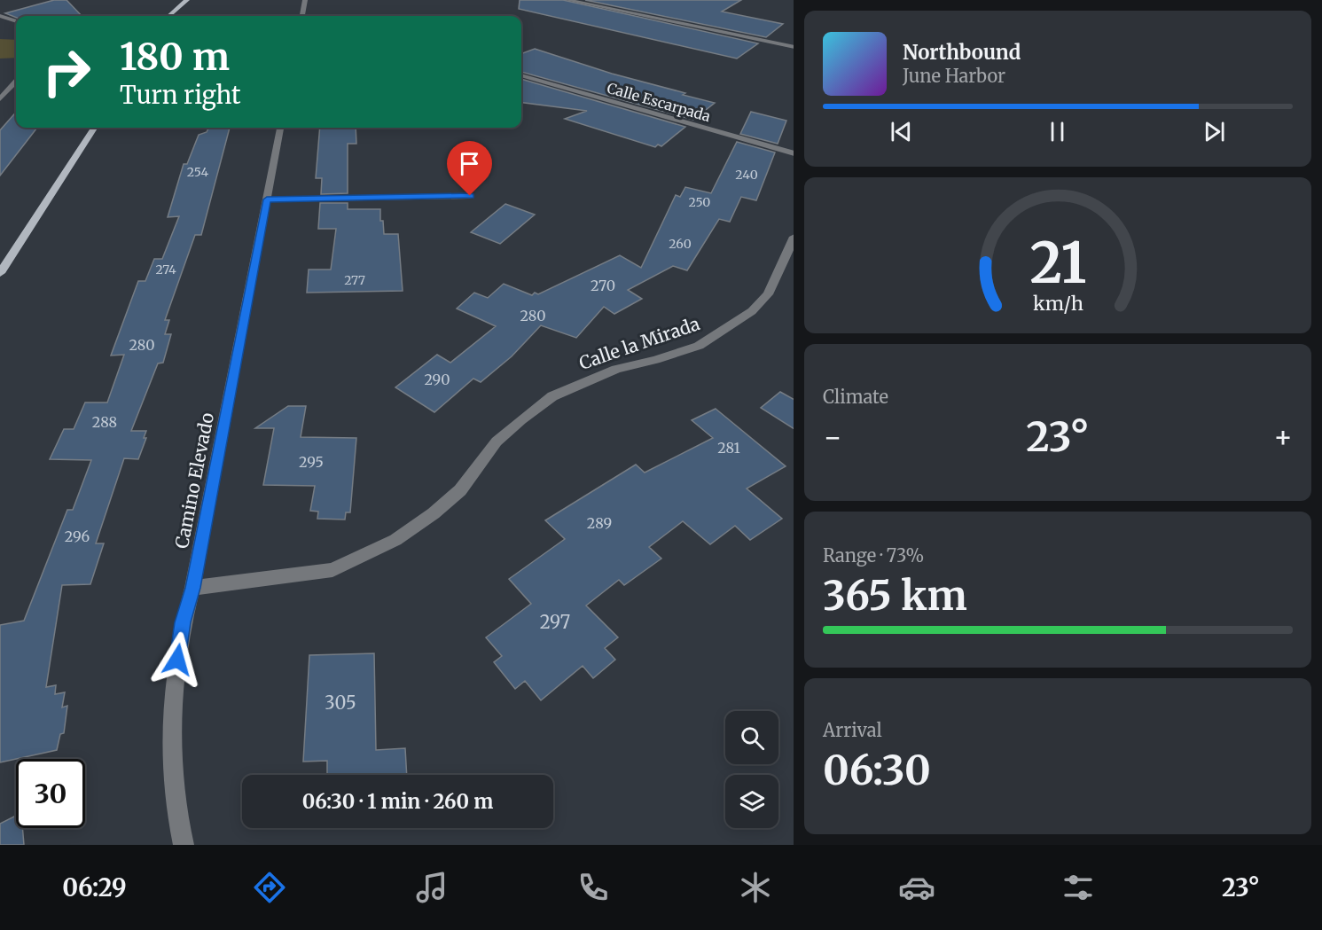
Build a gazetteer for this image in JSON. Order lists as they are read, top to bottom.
{
  "streets": {
    "street": ["Calle Escarpada", "Calle la Mirada", "Camino Elevado"]
  },
  "crossings": [
    ["Calle la Mirada", "Camino Elevado"]
  ],
  "house_numbers": [
    "254",
    "240",
    "250",
    "260",
    "274",
    "277",
    "270",
    "280",
    "280",
    "290",
    "288",
    "281",
    "295",
    "289",
    "296",
    "297",
    "305"
  ],
  "page": {
    "turn": ["180 m", "Turn right"],
    "song": ["Northbound", "June Harbor"],
    "tile": [
      "Climate",
      ["Range · 73%", "365 km"],
      ["Arrival", "06:30"]
    ],
    "heat": ["−", "23°", "+"],
    "limit": "30",
    "trip": "06:30 · 1 min · 260 m",
    "tabs": ["06:29", "23°"],
    "gauge": ["21", "km/h"]
  }
}
